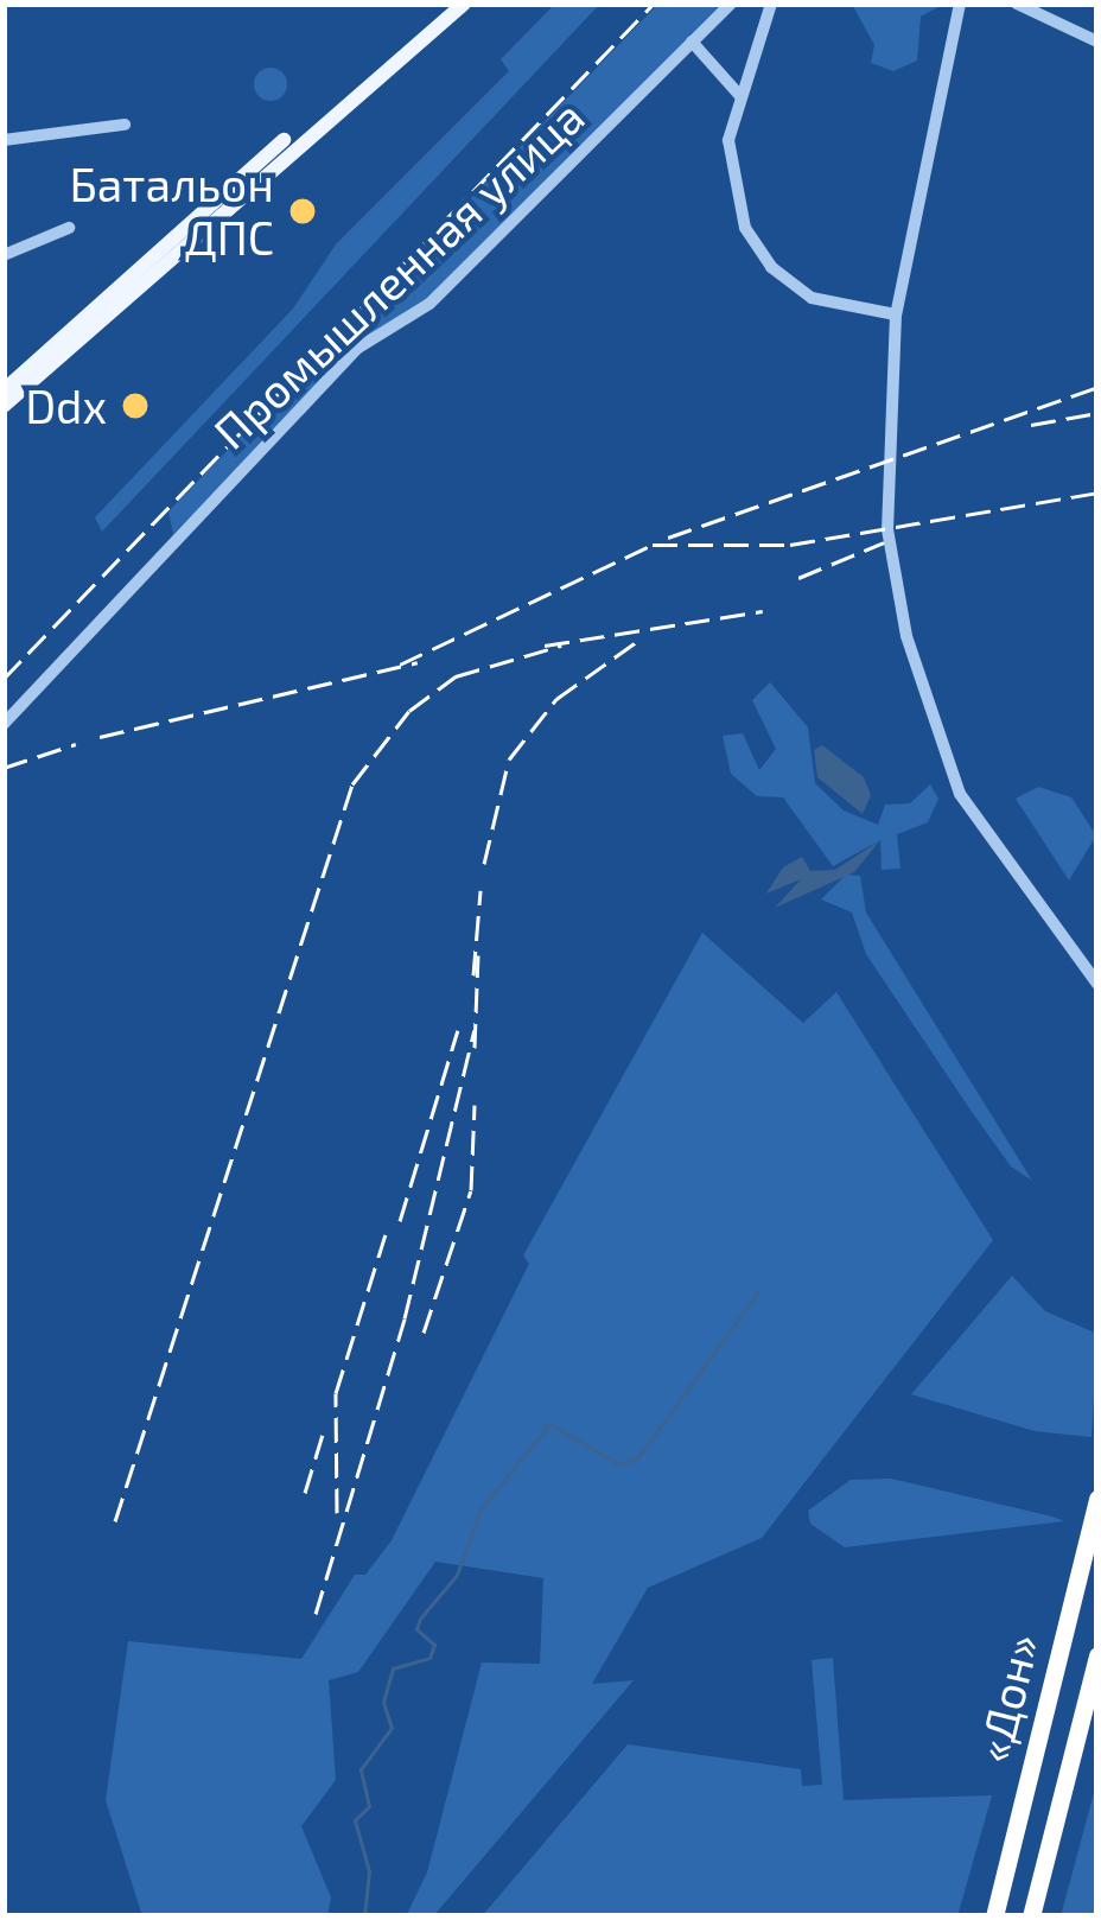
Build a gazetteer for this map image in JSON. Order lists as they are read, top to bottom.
{
  "streets": {
    "highway": ["«Дон»"],
    "street": ["Промышленная улица"]
  },
  "places": ["Батальон ДПС", "Ddx"]
}
